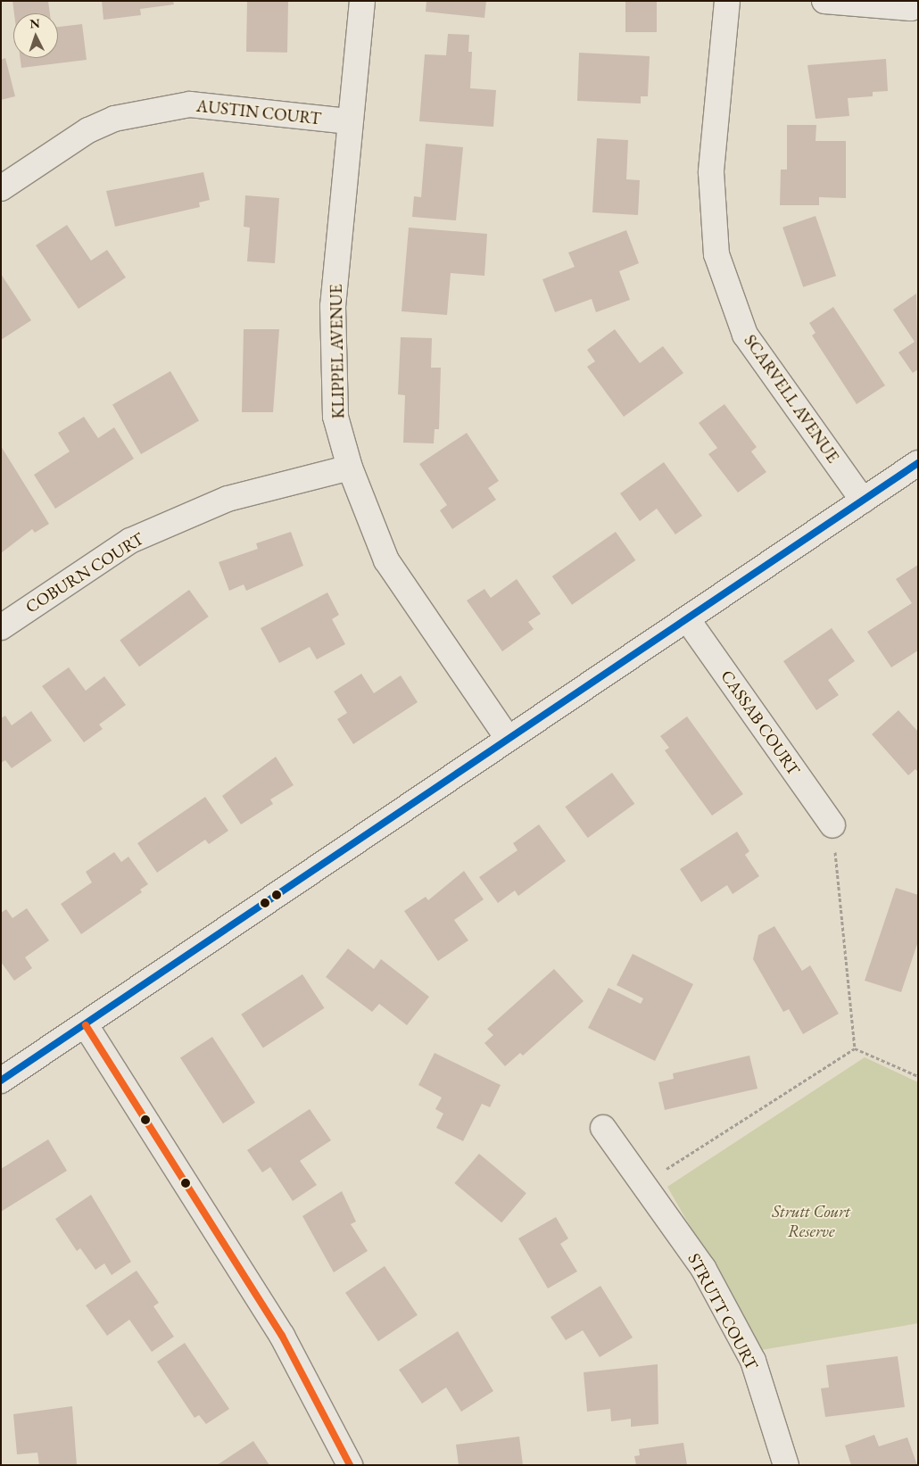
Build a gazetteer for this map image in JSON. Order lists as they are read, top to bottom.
{
  "streets": {
    "street": [
      "AUSTIN COURT",
      "KLIPPEL AVENUE",
      "SCARVELL AVENUE",
      "COBURN COURT",
      "CASSAB COURT",
      "STRUTT COURT"
    ]
  },
  "crossings": [
    ["AUSTIN COURT", "KLIPPEL AVENUE"],
    ["KLIPPEL AVENUE", "COBURN COURT"]
  ],
  "parks": ["Strutt Court Reserve"],
  "north": "top"
}
